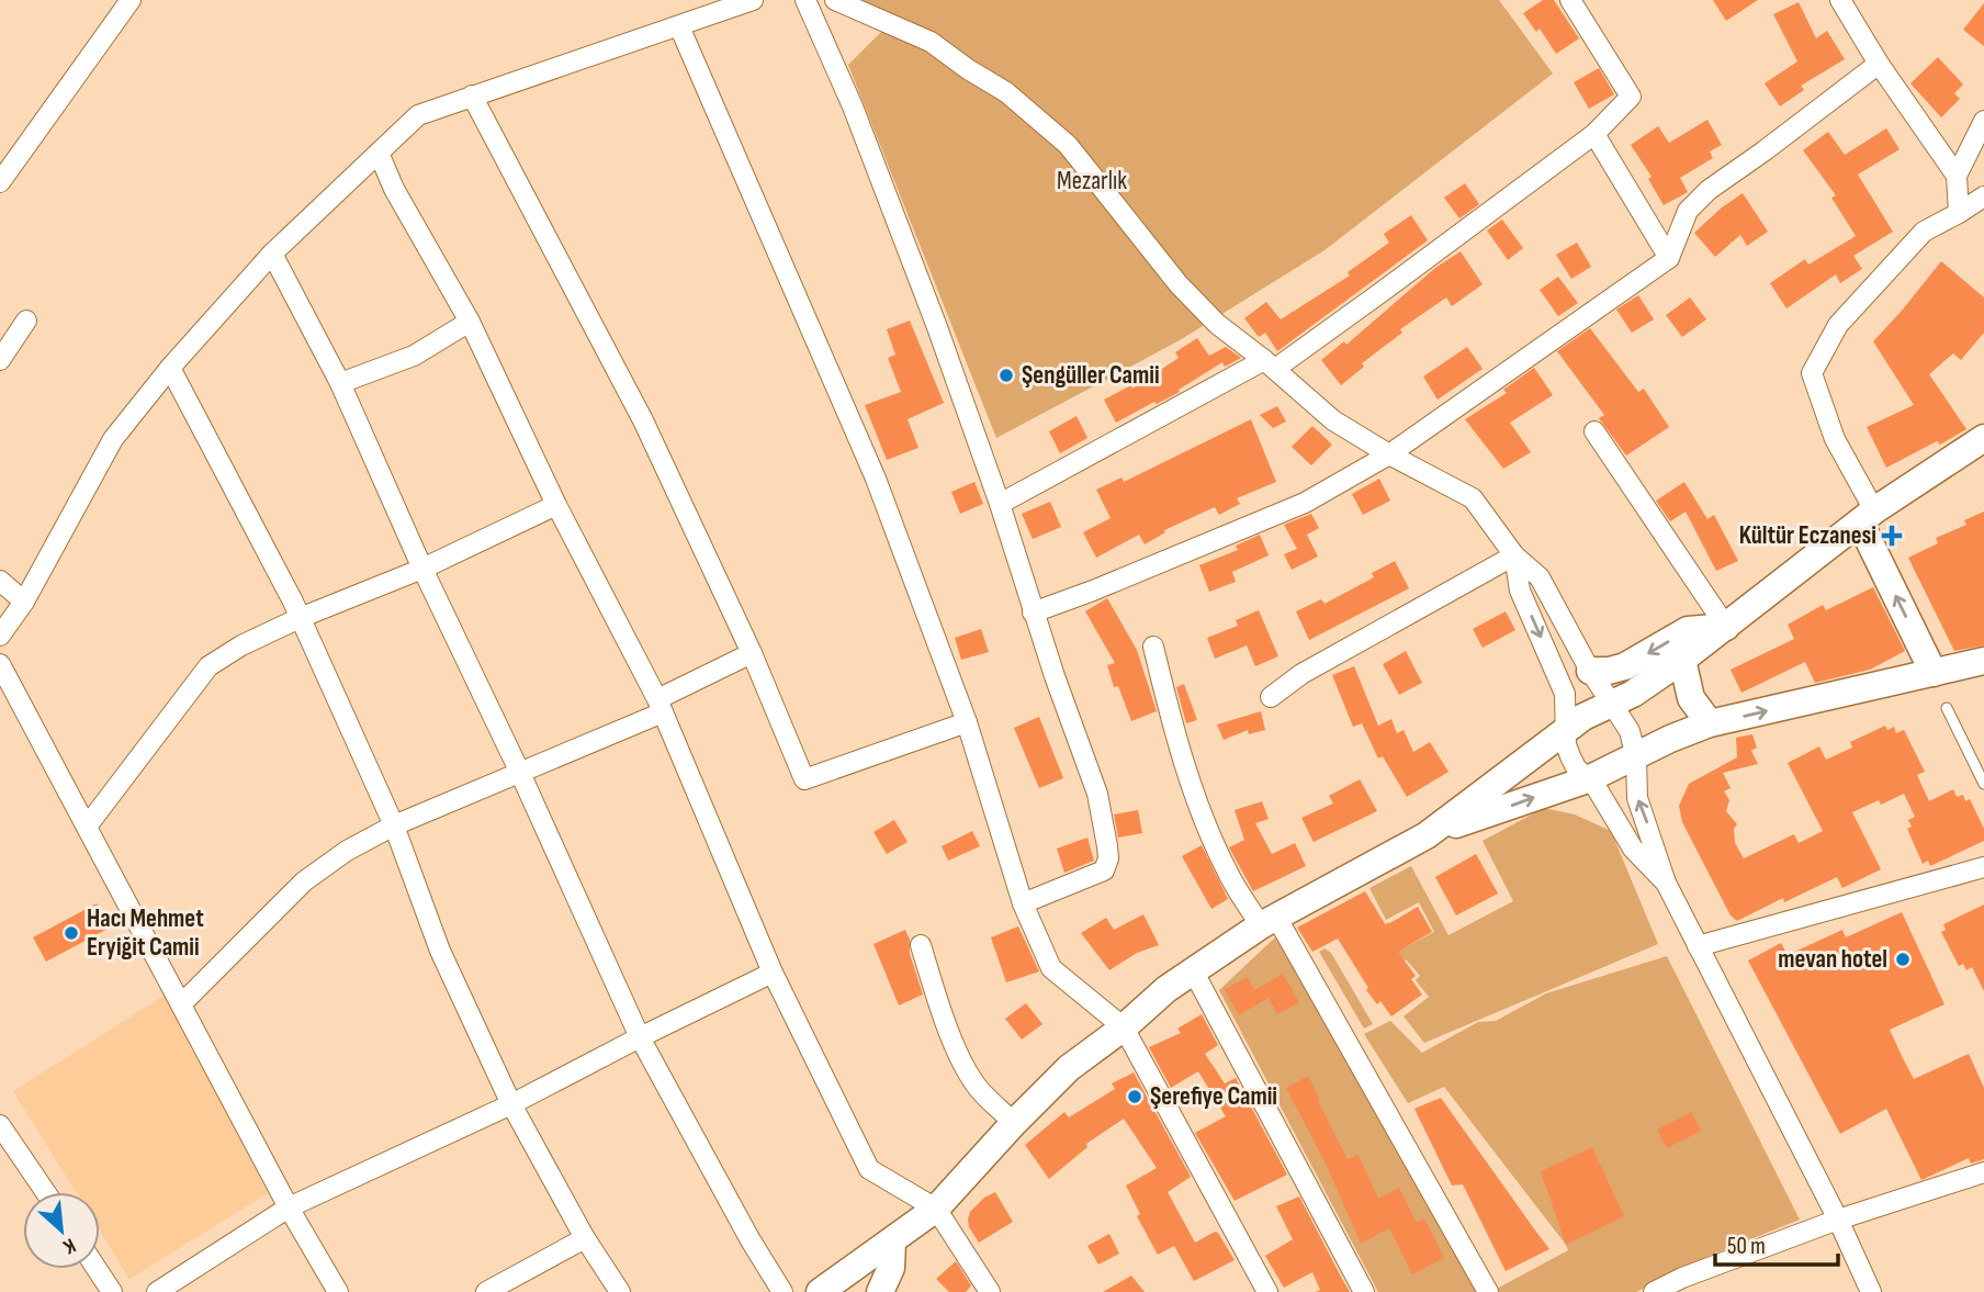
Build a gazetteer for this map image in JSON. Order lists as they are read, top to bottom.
{
  "parks": ["Mezarlık"],
  "places": {
    "other": [
      "Şengüller Camii",
      "Hacı Mehmet Eryiğit Camii",
      "mevan hotel",
      "Şerefiye Camii"
    ],
    "health": ["Kültür Eczanesi"]
  },
  "scale_bar": "50 m",
  "north": "bottom right"
}
